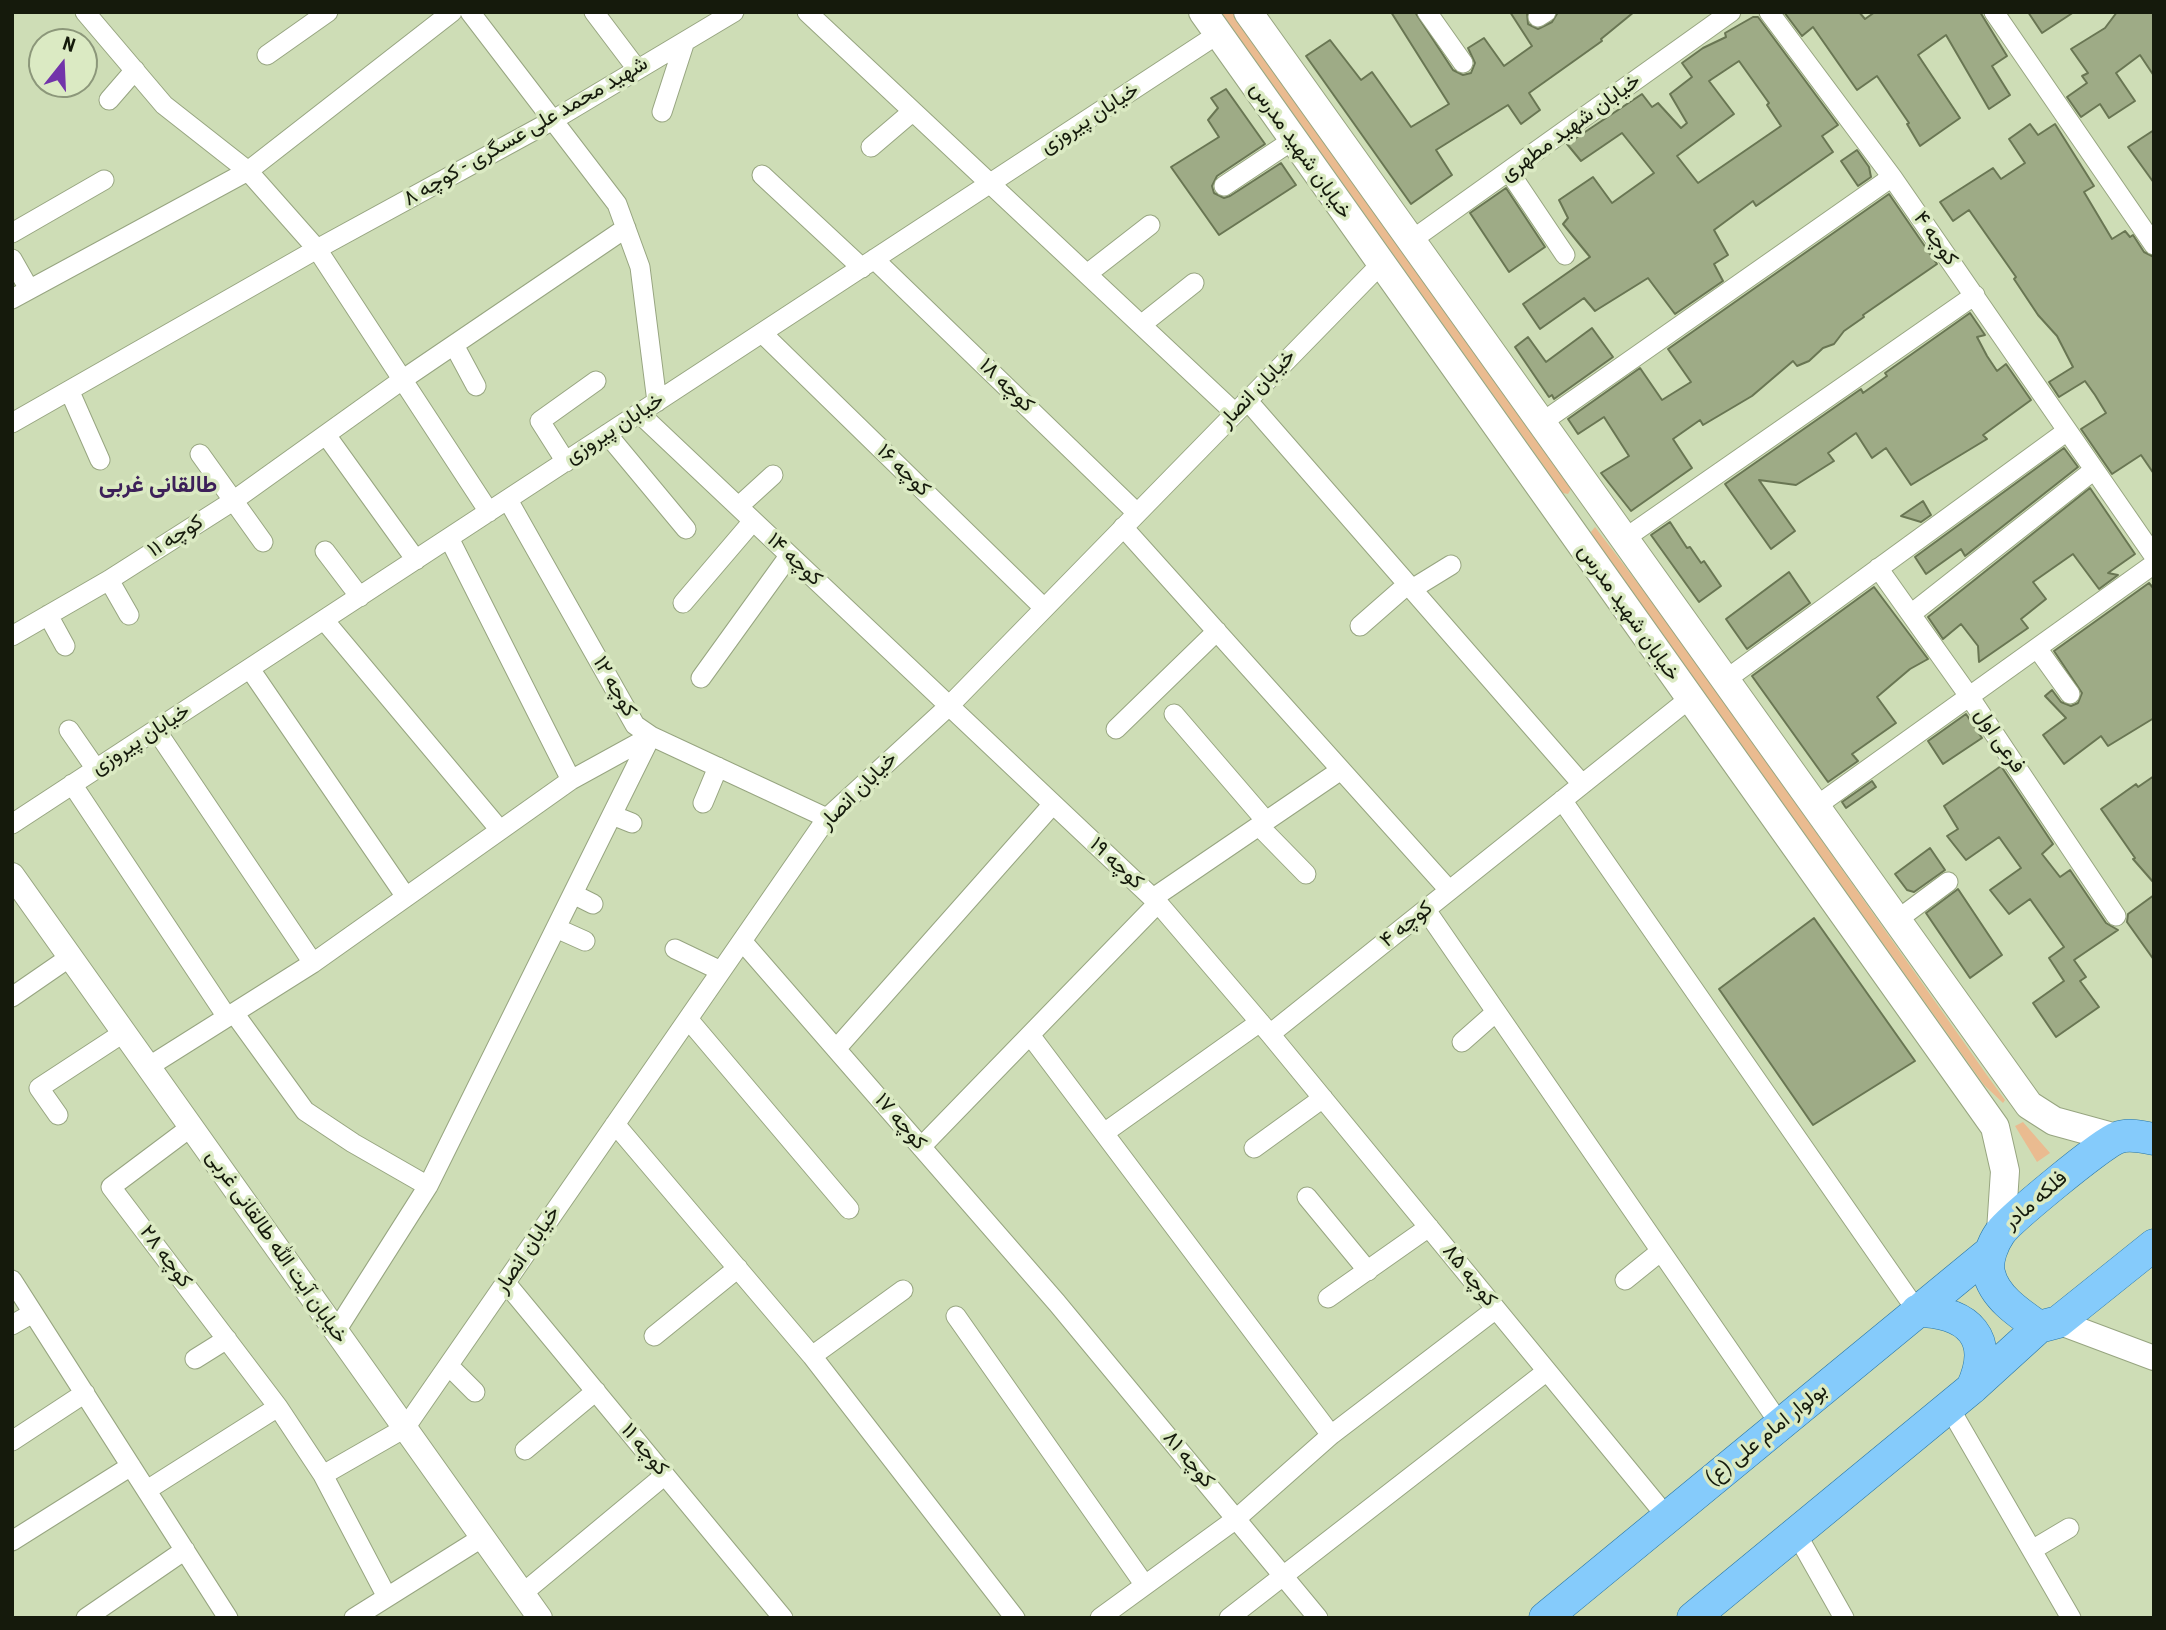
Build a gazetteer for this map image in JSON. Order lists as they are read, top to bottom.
{
  "streets": {
    "main road": ["خیابان شهید مدرس", "فلکه مادر", "بولوار امام علی (ع)"],
    "street": [
      "خیابان پیروزی",
      "خیابان شهید مطهری",
      "شهید محمد علی عسگری - کوچه ۸",
      "کوچه ۴",
      "کوچه ۱۸",
      "خیابان انصار",
      "کوچه ۱۶",
      "کوچه ۱۱",
      "کوچه ۱۴",
      "کوچه ۱۲",
      "فرعی اول",
      "کوچه ۱۹",
      "کوچه ۱۷",
      "خیابان آیت الله طالقانی غربی",
      "کوچه ۲۸",
      "کوچه ۸۵",
      "کوچه ۸۱"
    ]
  },
  "crossings": [
    ["خیابان پیروزی", "خیابان شهید مدرس"],
    ["خیابان پیروزی", "کوچه ۱۸"],
    ["خیابان پیروزی", "کوچه ۱۶"],
    ["خیابان پیروزی", "کوچه ۱۴"],
    ["خیابان پیروزی", "کوچه ۱۲"],
    ["خیابان شهید مطهری", "خیابان شهید مدرس"],
    ["خیابان شهید مدرس", "خیابان انصار"],
    ["خیابان شهید مدرس", "فلکه مادر"],
    ["خیابان شهید مدرس", "بولوار امام علی (ع)"],
    ["کوچه ۴", "کوچه ۱۸"],
    ["کوچه ۴", "کوچه ۱۹"],
    ["کوچه ۴", "کوچه ۸۵"],
    ["کوچه ۱۸", "خیابان انصار"],
    ["خیابان انصار", "کوچه ۱۶"],
    ["خیابان انصار", "کوچه ۱۱"],
    ["خیابان انصار", "کوچه ۱۴"],
    ["خیابان انصار", "کوچه ۱۲"],
    ["خیابان انصار", "کوچه ۱۹"],
    ["خیابان انصار", "کوچه ۱۷"],
    ["خیابان انصار", "خیابان آیت الله طالقانی غربی"],
    ["کوچه ۱۴", "کوچه ۱۹"],
    ["کوچه ۱۹", "کوچه ۸۵"],
    ["کوچه ۱۷", "کوچه ۸۱"],
    ["فلکه مادر", "بولوار امام علی (ع)"],
    ["خیابان آیت الله طالقانی غربی", "کوچه ۲۸"],
    ["کوچه ۸۵", "بولوار امام علی (ع)"]
  ],
  "districts": ["طالقانی غربی"],
  "north": "top"
}
